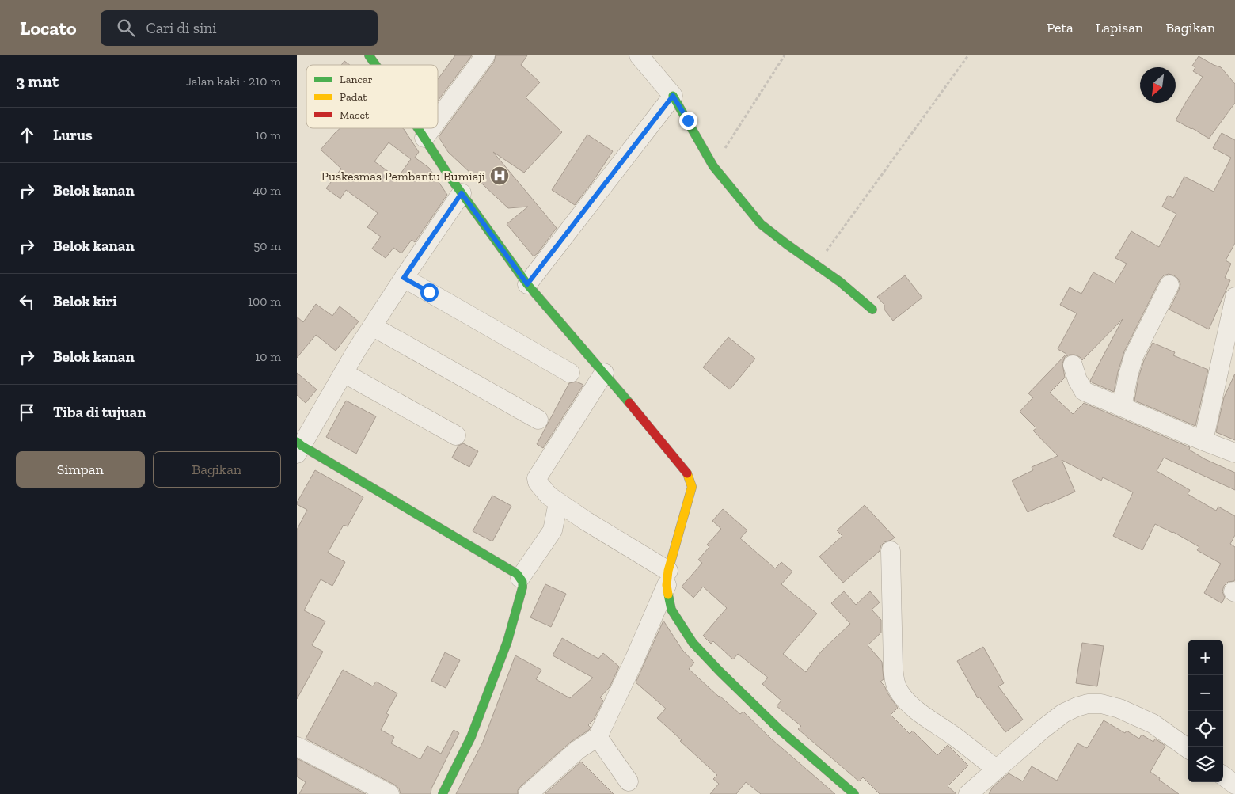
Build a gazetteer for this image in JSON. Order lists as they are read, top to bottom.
{
  "places": {
    "hospital": ["Puskesmas Pembantu Bumiaji"]
  },
  "legend": ["Lancar", "Padat", "Macet"],
  "north": "bottom left",
  "page": {
    "header": "Locato",
    "search": "Cari di sini",
    "nav": ["Peta", "Lapisan", "Bagikan"],
    "heading": ["3 mnt", "Jalan kaki · 210 m"],
    "list": [
      ["Lurus", "10 m"],
      ["Belok kanan", "40 m"],
      ["Belok kanan", "50 m"],
      ["Belok kiri", "100 m"],
      ["Belok kanan", "10 m"],
      "Tiba di tujuan"
    ],
    "buttons": ["Simpan", "Bagikan"],
    "map_buttons": ["+", "−"]
  }
}
